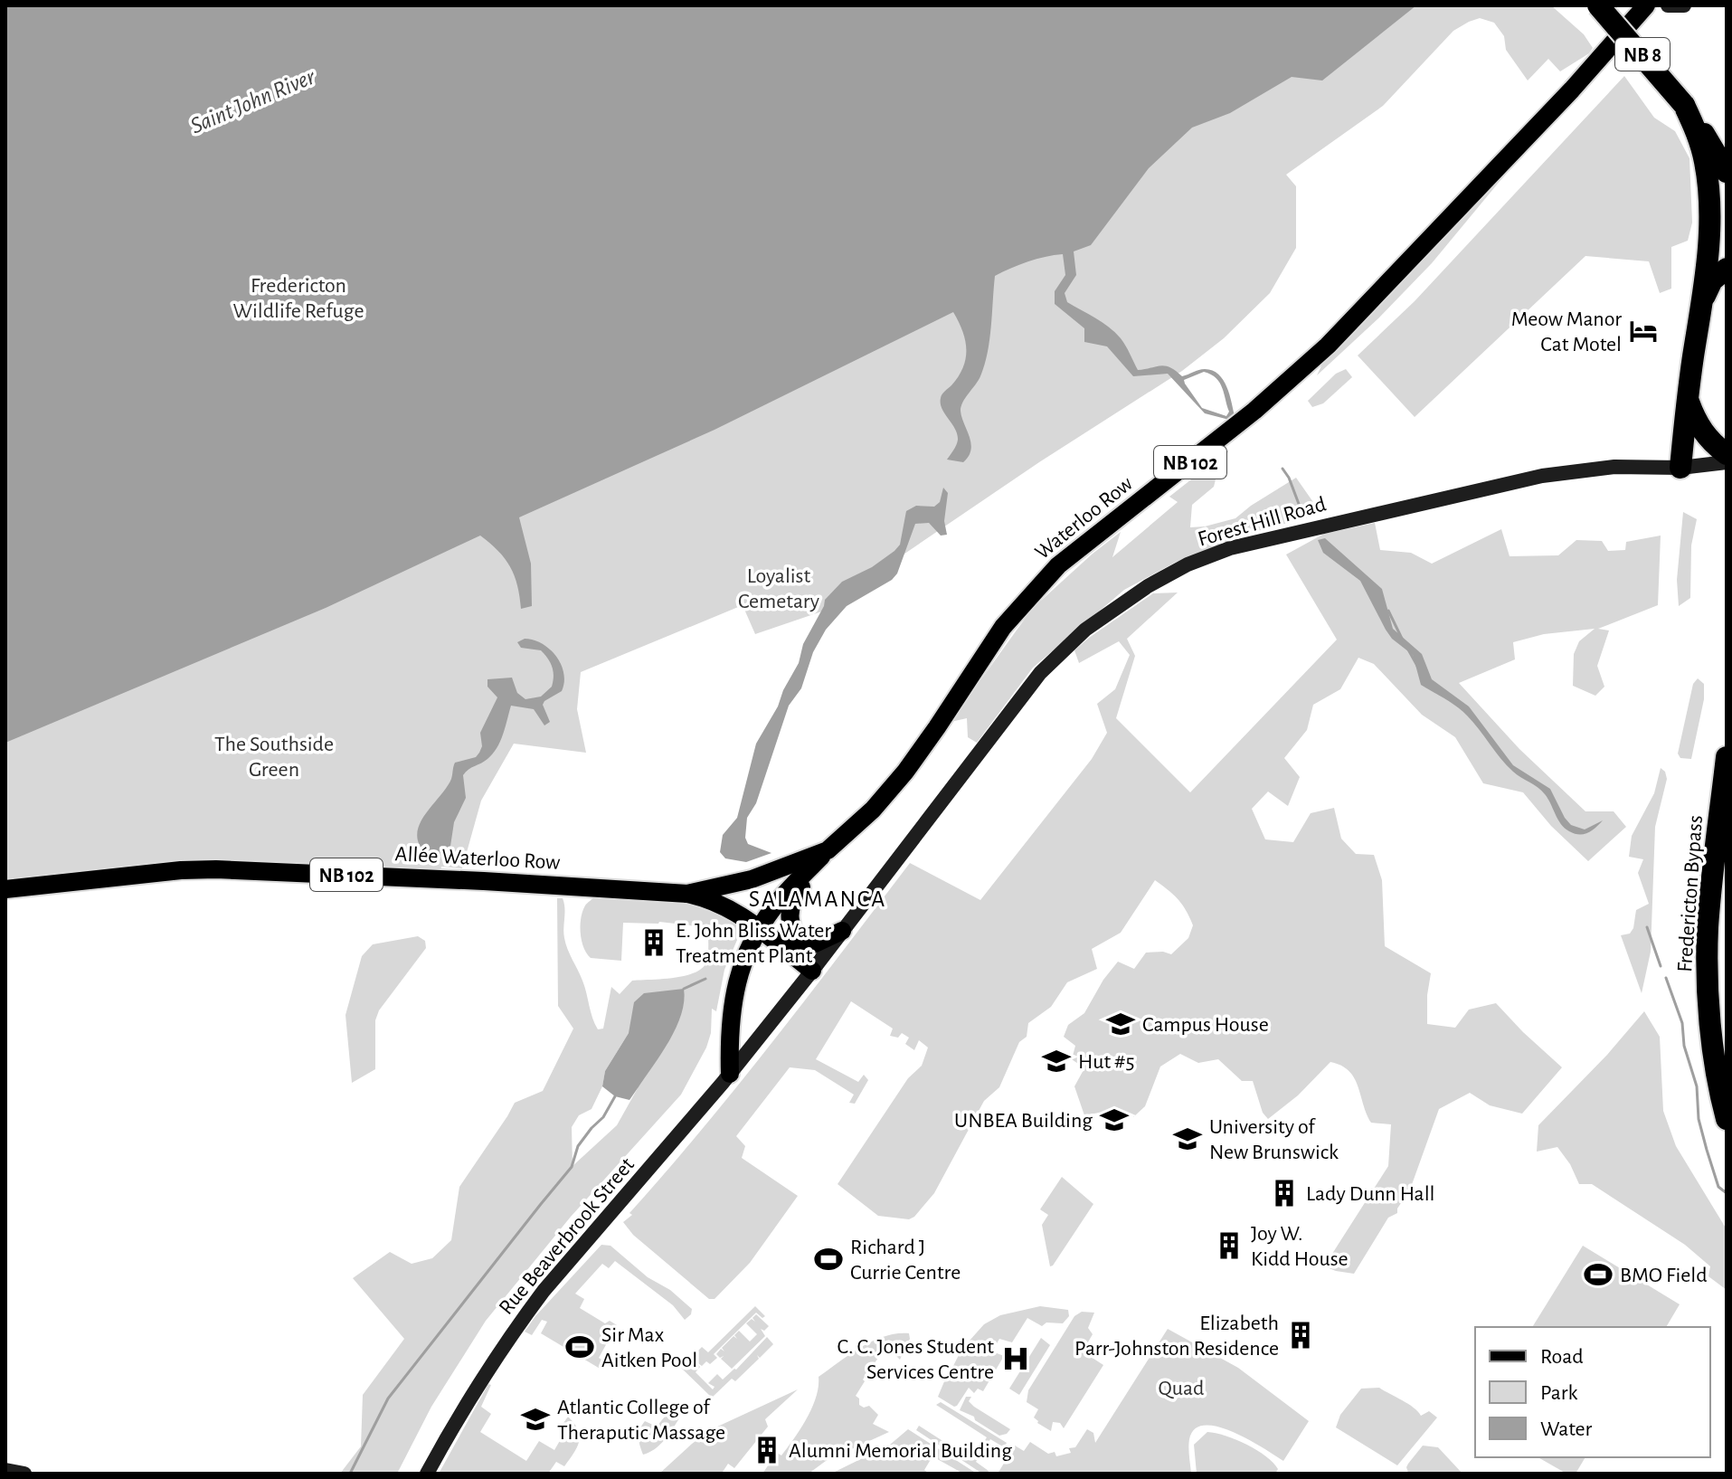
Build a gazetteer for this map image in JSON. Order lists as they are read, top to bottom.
{
  "streets": {
    "highway": ["NB 8", "Fredericton Bypass"],
    "main road": ["NB 102", "Waterloo Row", "Allée Waterloo Row"],
    "street": ["Forest Hill Road", "Rue Beaverbrook Street"]
  },
  "crossings": [
    ["Waterloo Row", "Allée Waterloo Row"],
    ["Forest Hill Road", "Rue Beaverbrook Street"]
  ],
  "districts": ["SALAMANCA"],
  "water": ["Saint John River"],
  "parks": [
    "Fredericton Wildlife Refuge",
    "Loyalist Cemetary",
    "The Southside Green",
    "Quad"
  ],
  "places": {
    "hotel": ["Meow Manor Cat Motel"],
    "building": [
      "E. John Bliss Water Treatment Plant",
      "Lady Dunn Hall",
      "Joy W. Kidd House",
      "Elizabeth Parr-Johnston Residence",
      "Alumni Memorial Building"
    ],
    "school or university": [
      "Campus House",
      "Hut #5",
      "UNBEA Building",
      "University of New Brunswick",
      "Atlantic College of Theraputic Massage"
    ],
    "sports": ["Richard J Currie Centre", "BMO Field", "Sir Max Aitken Pool"],
    "hospital": ["C. C. Jones Student Services Centre"]
  },
  "legend": ["Road", "Park", "Water"]
}
